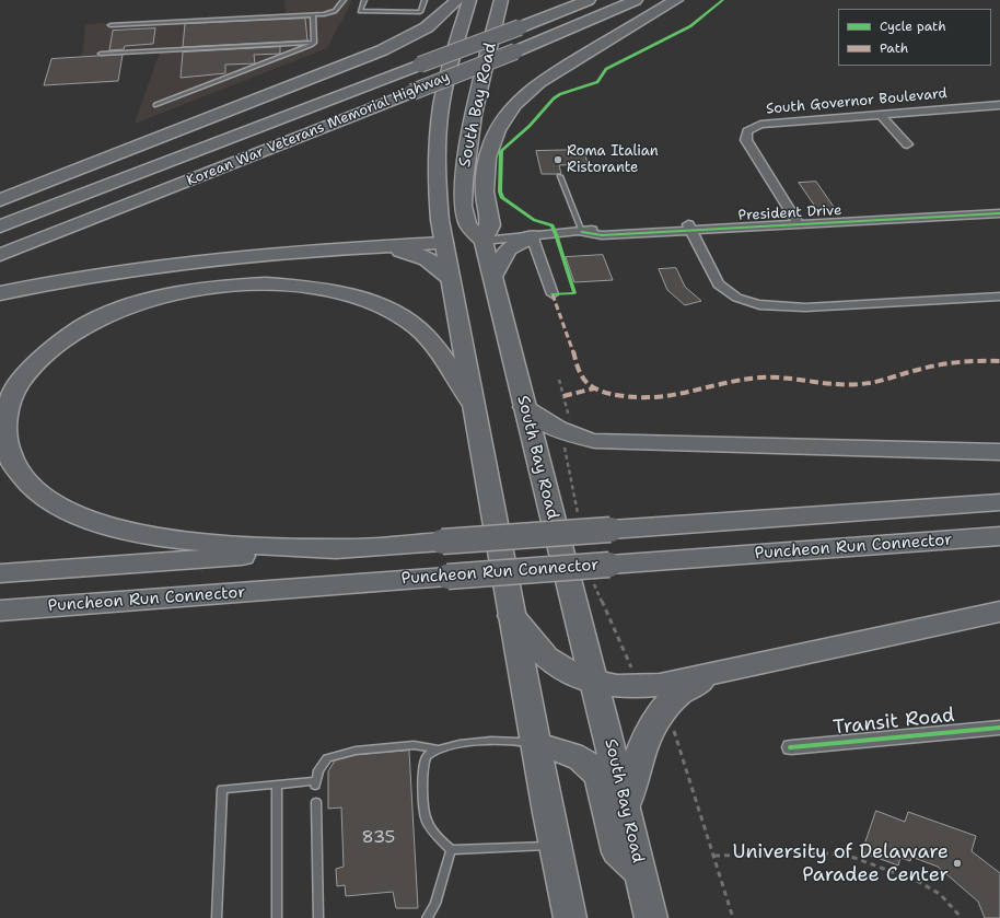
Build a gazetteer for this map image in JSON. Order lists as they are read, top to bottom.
{
  "streets": {
    "highway": ["South Bay Road", "Korean War Veterans Memorial Highway", "Puncheon Run Connector"],
    "street": ["South Governor Boulevard", "President Drive", "Transit Road"]
  },
  "crossings": [
    ["South Governor Boulevard", "President Drive"],
    ["South Bay Road", "President Drive"]
  ],
  "places": ["Roma Italian Ristorante", "University of Delaware Paradee Center"],
  "house_numbers": ["835"],
  "legend": ["Cycle path", "Path"]
}
